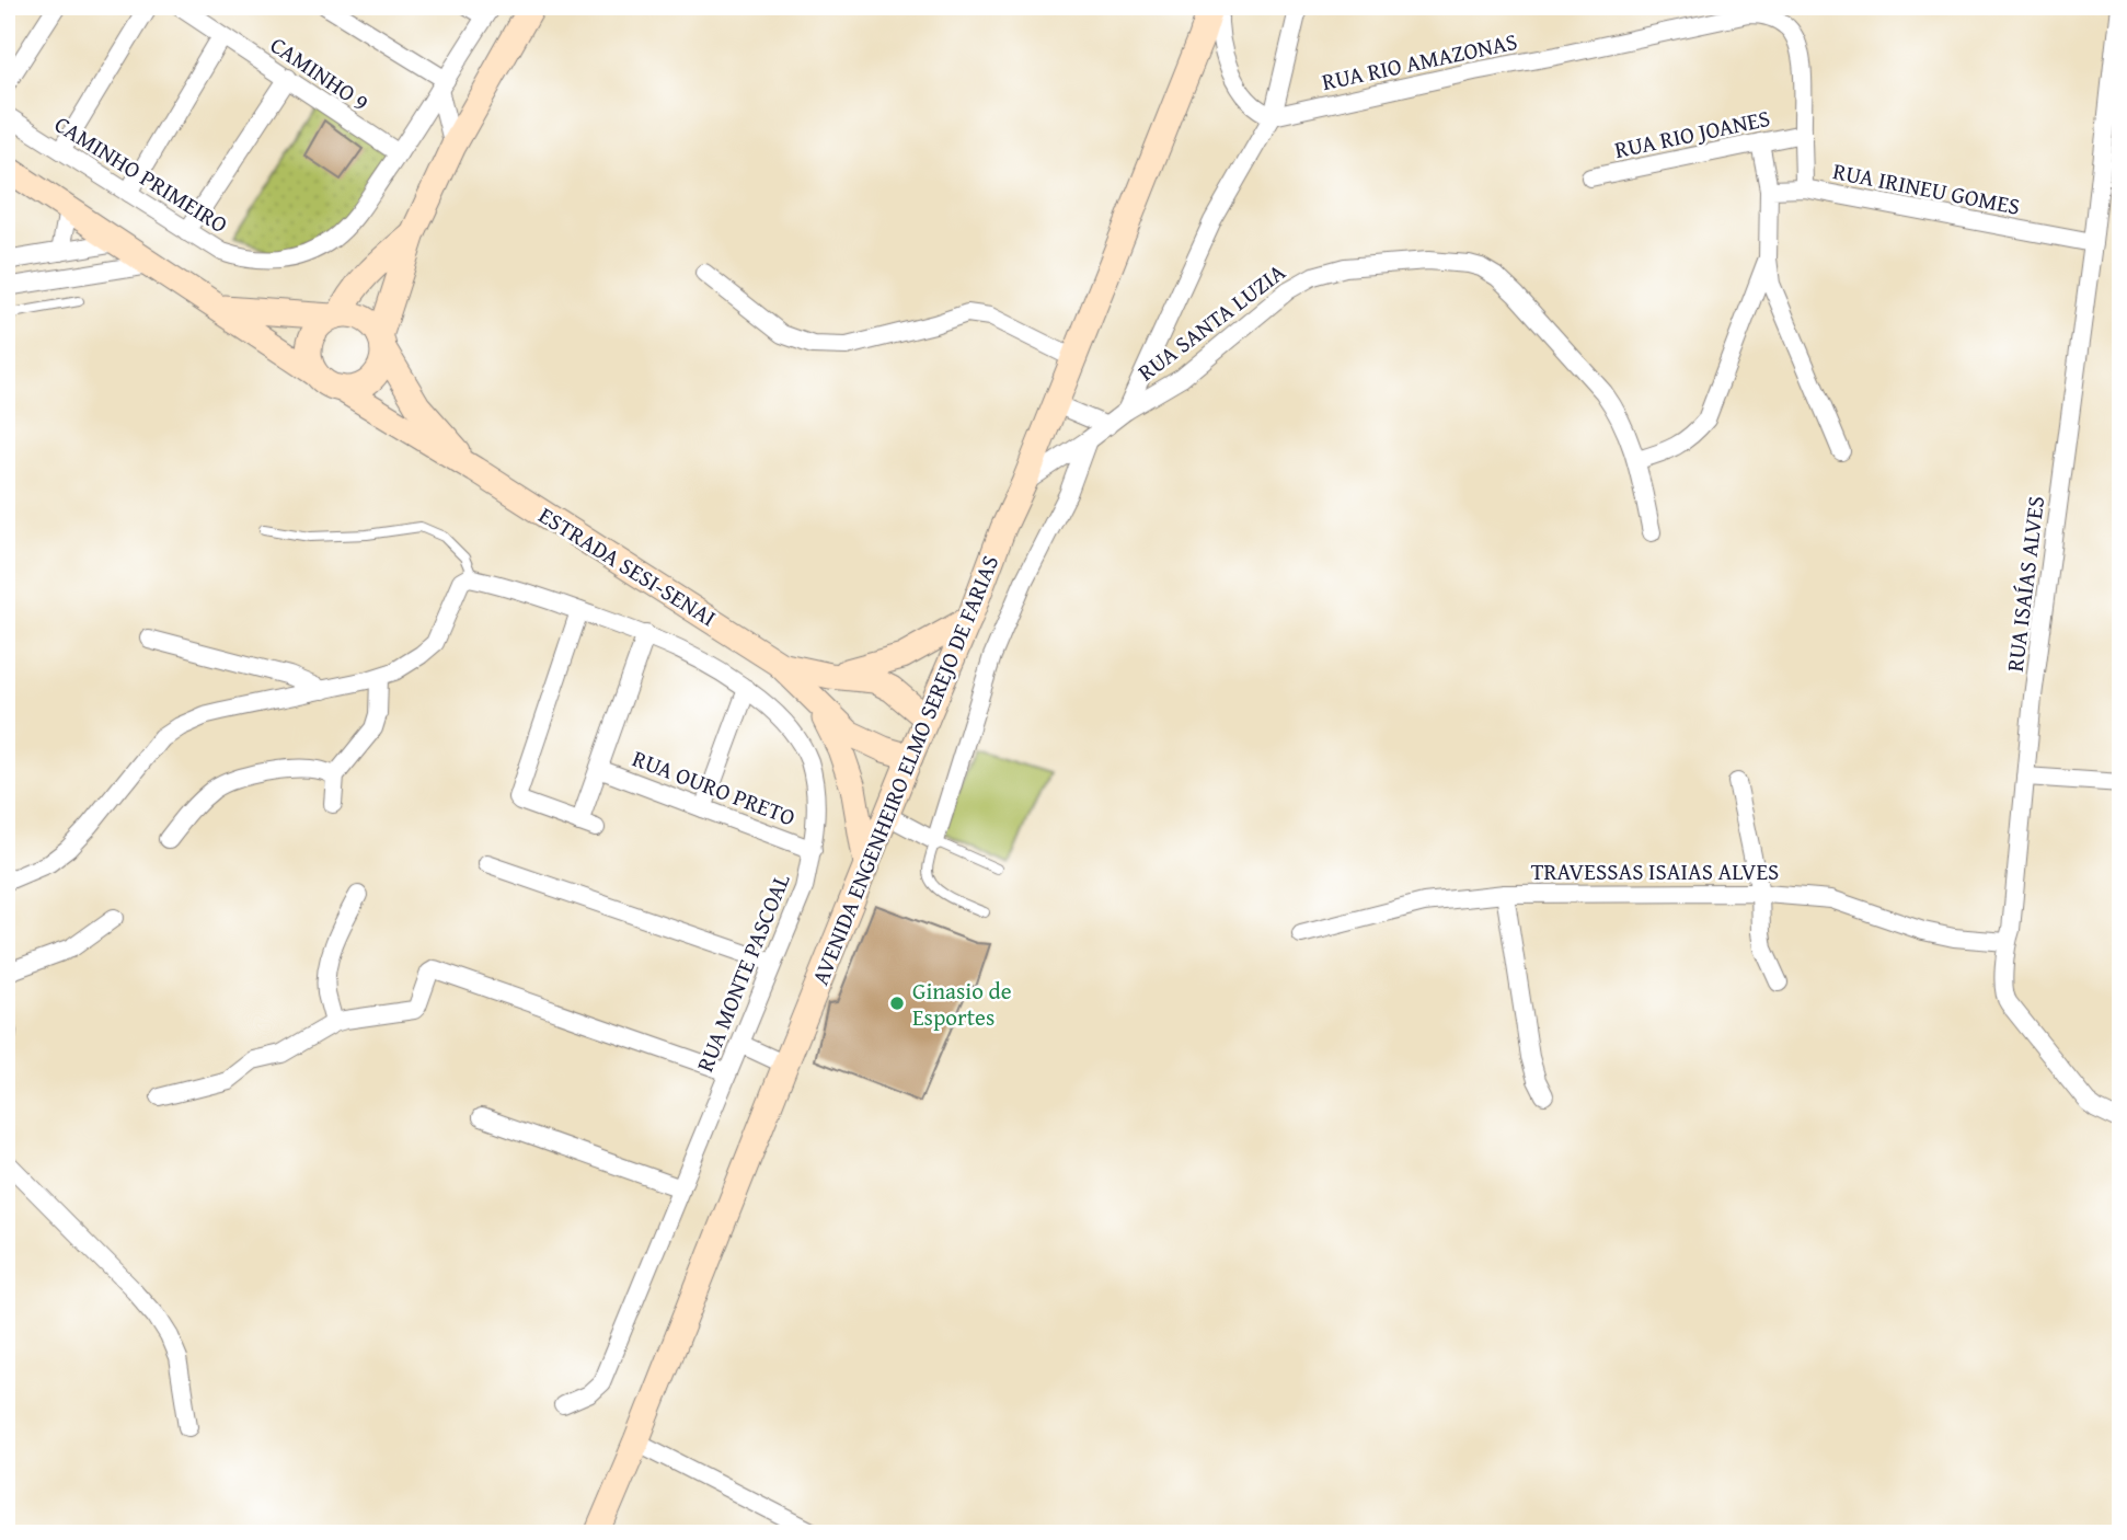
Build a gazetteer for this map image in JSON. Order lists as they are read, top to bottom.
{
  "streets": {
    "street": [
      "RUA RIO AMAZONAS",
      "CAMINHO 9",
      "RUA RIO JOANES",
      "CAMINHO PRIMEIRO",
      "RUA IRINEU GOMES",
      "RUA SANTA LUZIA",
      "ESTRADA SESI-SENAI",
      "RUA ISAÍAS ALVES",
      "AVENIDA ENGENHEIRO ELMO SEREJO DE FARIAS",
      "RUA OURO PRETO",
      "TRAVESSAS ISAIAS ALVES",
      "RUA MONTE PASCOAL"
    ]
  },
  "crossings": [
    ["RUA RIO AMAZONAS", "RUA RIO JOANES"],
    ["CAMINHO 9", "CAMINHO PRIMEIRO"],
    ["RUA IRINEU GOMES", "RUA ISAÍAS ALVES"],
    ["ESTRADA SESI-SENAI", "AVENIDA ENGENHEIRO ELMO SEREJO DE FARIAS"],
    ["RUA ISAÍAS ALVES", "TRAVESSAS ISAIAS ALVES"],
    ["RUA OURO PRETO", "RUA MONTE PASCOAL"]
  ],
  "places": ["Ginasio de Esportes"]
}
